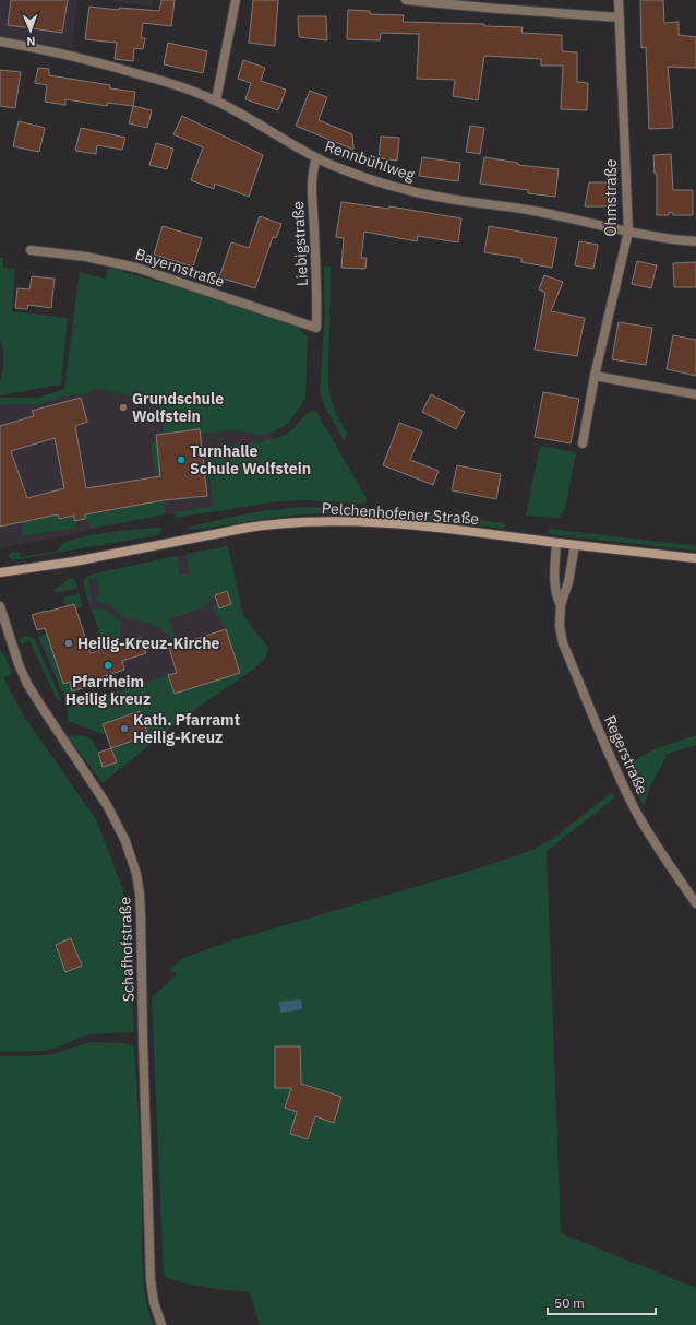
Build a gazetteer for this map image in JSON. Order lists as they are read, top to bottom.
{
  "streets": {
    "main road": ["Pelchenhofener Straße"],
    "street": [
      "Rennbühlweg",
      "Ohmstraße",
      "Liebigstraße",
      "Bayernstraße",
      "Regerstraße",
      "Schafhofstraße"
    ]
  },
  "crossings": [
    ["Rennbühlweg", "Ohmstraße"],
    ["Rennbühlweg", "Liebigstraße"],
    ["Liebigstraße", "Bayernstraße"],
    ["Pelchenhofener Straße", "Regerstraße"]
  ],
  "places": [
    "Grundschule Wolfstein",
    "Turnhalle Schule Wolfstein",
    "Heilig-Kreuz-Kirche",
    "Pfarrheim Heilig kreuz",
    "Kath. Pfarramt Heilig-Kreuz"
  ],
  "scale_bar": "50 m",
  "north": "bottom"
}
